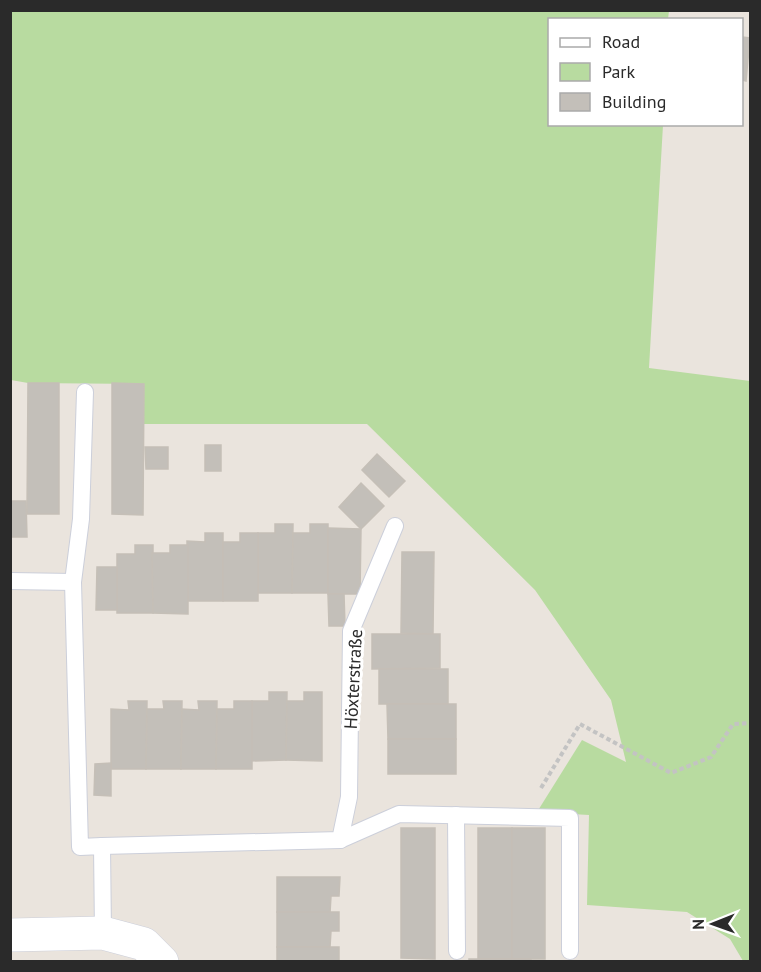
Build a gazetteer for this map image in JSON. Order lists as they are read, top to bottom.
{
  "streets": {
    "lane": ["Höxterstraße"]
  },
  "legend": ["Road", "Park", "Building"],
  "north": "left"
}
